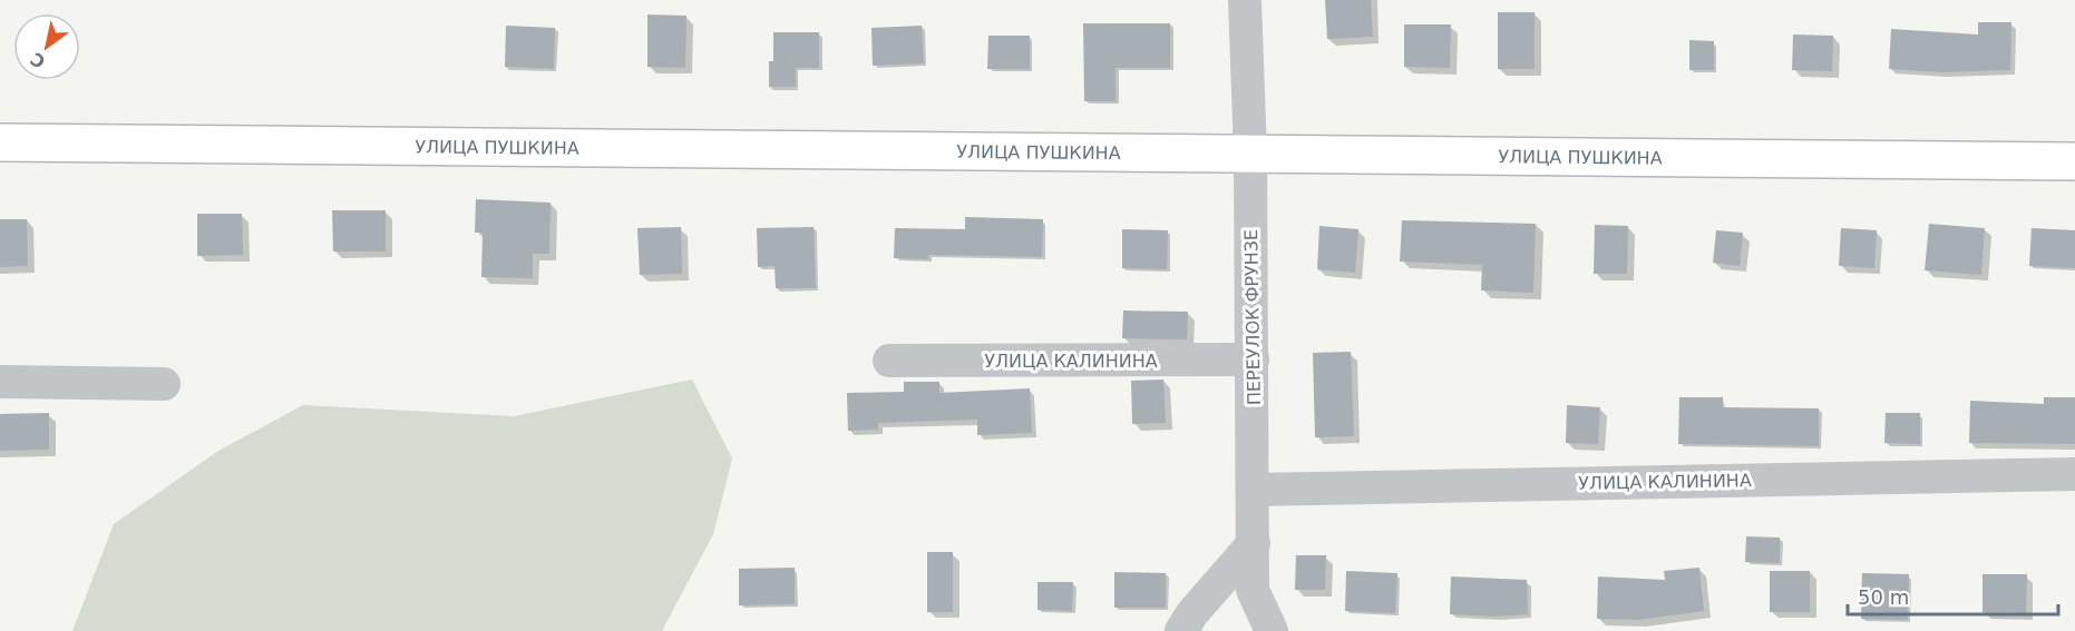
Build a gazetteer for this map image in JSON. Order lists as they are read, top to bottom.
{
  "streets": {
    "street": ["УЛИЦА ПУШКИНА", "ПЕРЕУЛОК ФРУНЗЕ", "УЛИЦА КАЛИНИНА"]
  },
  "crossings": [
    ["УЛИЦА ПУШКИНА", "ПЕРЕУЛОК ФРУНЗЕ"],
    ["ПЕРЕУЛОК ФРУНЗЕ", "УЛИЦА КАЛИНИНА"]
  ],
  "scale_bar": "50 m",
  "north": "bottom left"
}
